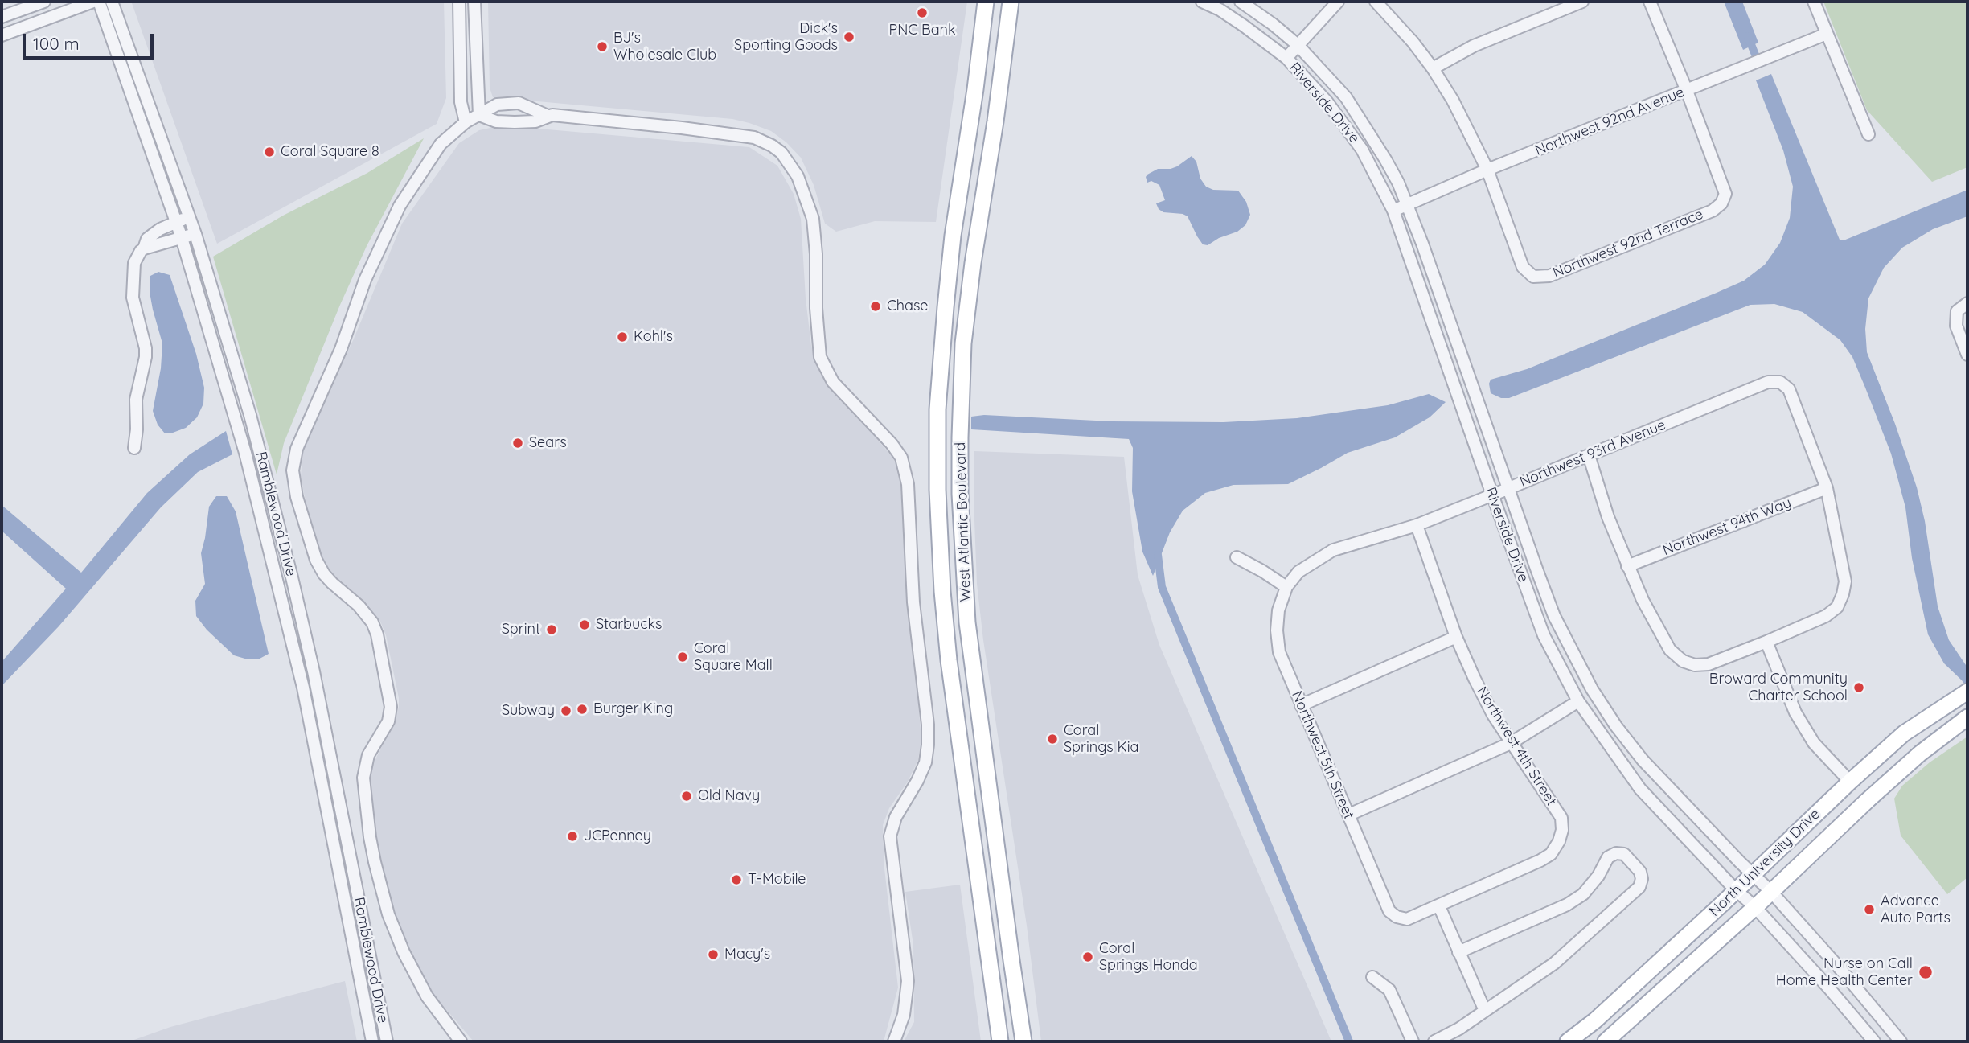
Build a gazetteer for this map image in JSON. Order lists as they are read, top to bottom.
{
  "streets": {
    "main road": ["West Atlantic Boulevard", "North University Drive"],
    "street": [
      "Riverside Drive",
      "Northwest 92nd Avenue",
      "Northwest 92nd Terrace",
      "Northwest 93rd Avenue",
      "Ramblewood Drive",
      "Northwest 94th Way",
      "Northwest 4th Street",
      "Northwest 5th Street"
    ]
  },
  "crossings": [
    ["Riverside Drive", "Northwest 92nd Avenue"],
    ["Riverside Drive", "Northwest 93rd Avenue"],
    ["Riverside Drive", "North University Drive"],
    ["Northwest 92nd Avenue", "Northwest 92nd Terrace"],
    ["Northwest 93rd Avenue", "Northwest 94th Way"],
    ["Northwest 93rd Avenue", "Northwest 4th Street"],
    ["Northwest 93rd Avenue", "Northwest 5th Street"],
    ["Northwest 4th Street", "Northwest 5th Street"]
  ],
  "places": [
    "PNC Bank",
    "Dick's Sporting Goods",
    "BJ's Wholesale Club",
    "Coral Square 8",
    "Chase",
    "Kohl's",
    "Sears",
    "Starbucks",
    "Sprint",
    "Coral Square Mall",
    "Broward Community Charter School",
    "Burger King",
    "Subway",
    "Coral Springs Kia",
    "Old Navy",
    "JCPenney",
    "T-Mobile",
    "Advance Auto Parts",
    "Macy's",
    "Coral Springs Honda",
    "Nurse on Call Home Health Center"
  ],
  "scale_bar": "100 m"
}
